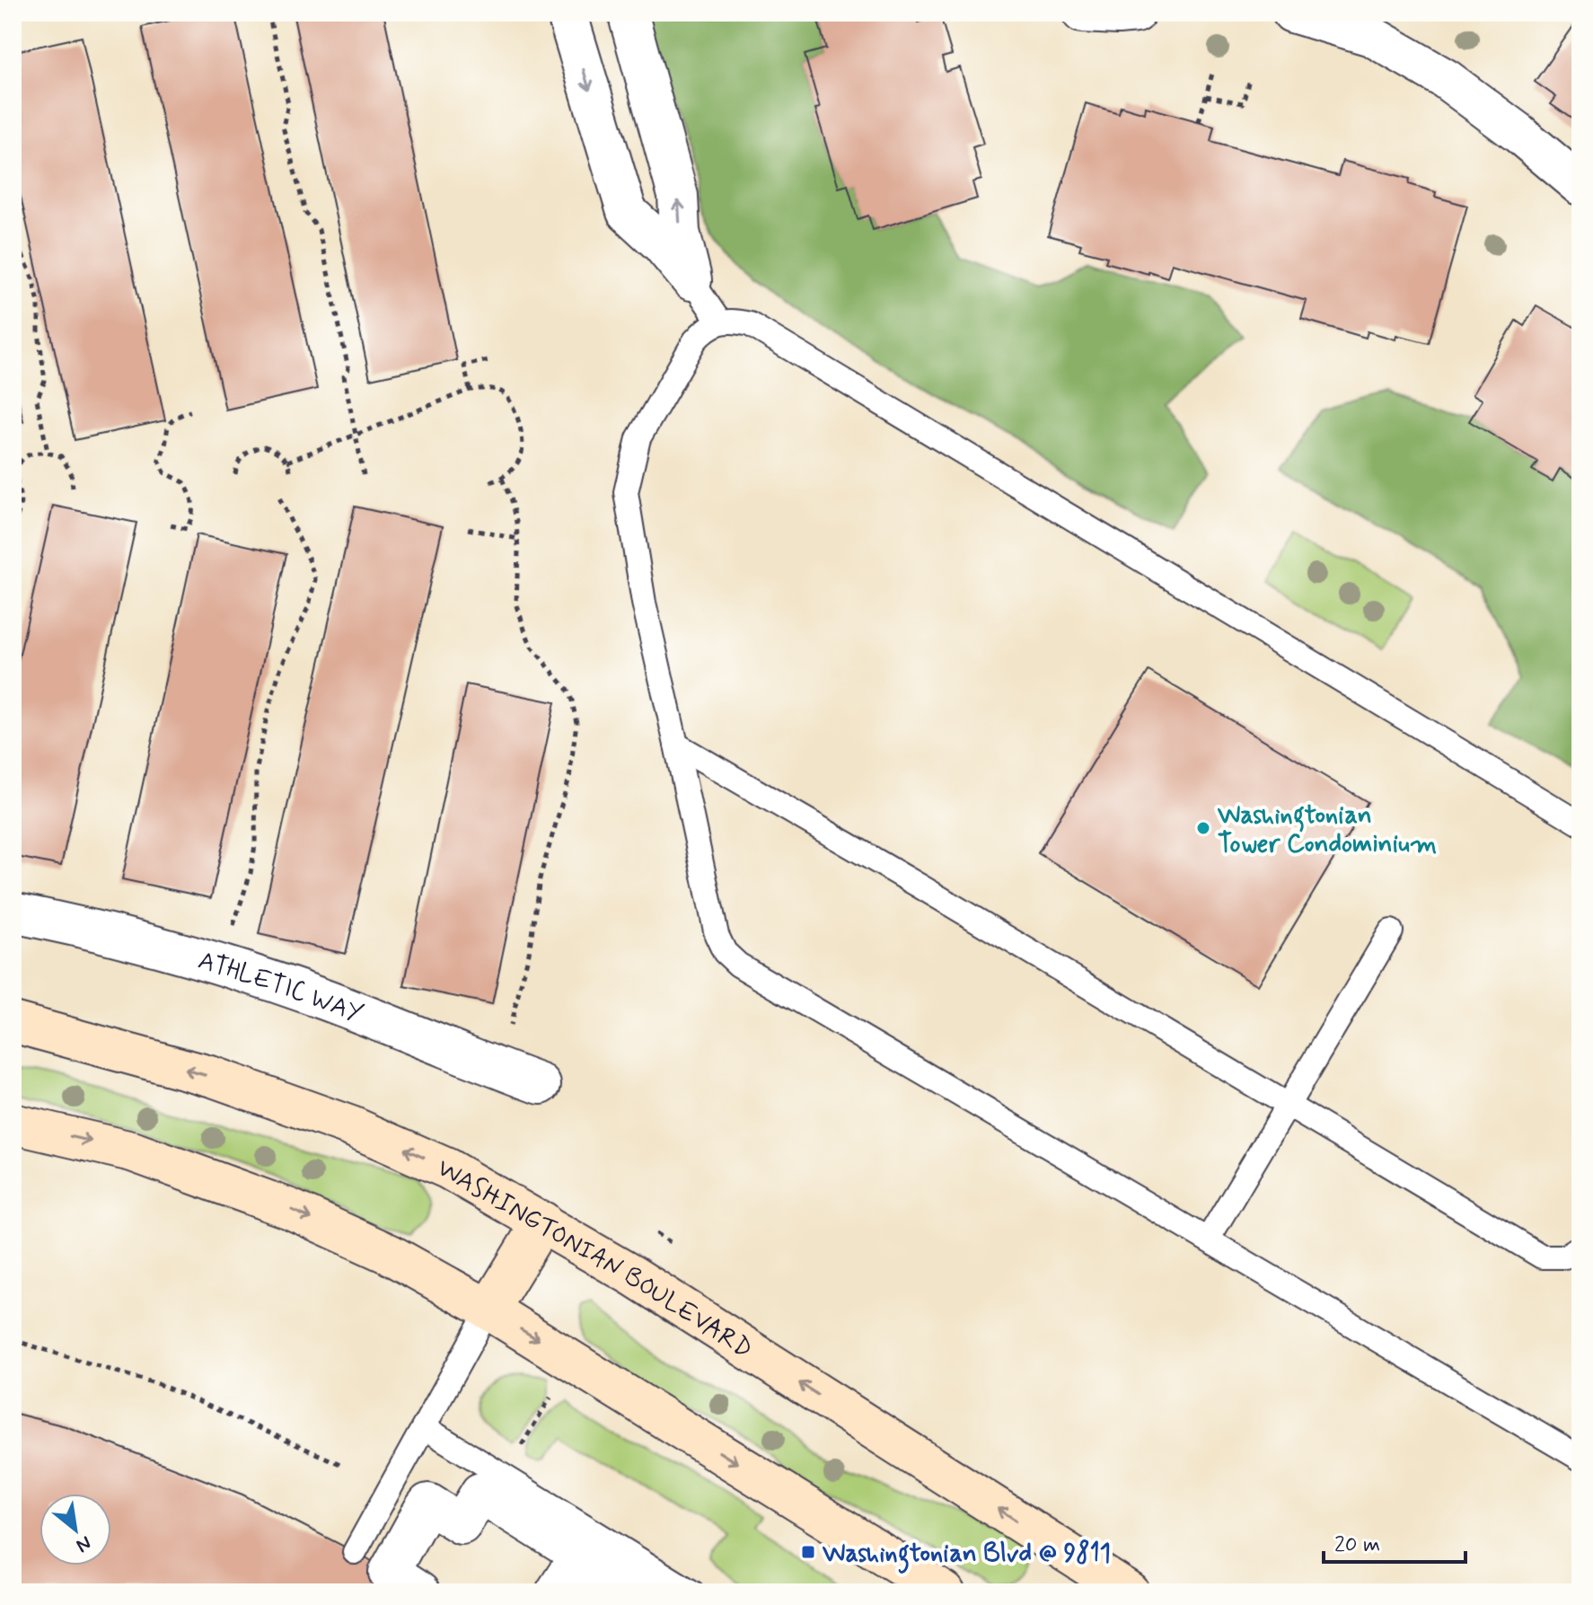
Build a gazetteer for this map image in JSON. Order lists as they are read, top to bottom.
{
  "streets": {
    "street": ["ATHLETIC WAY", "WASHINGTONIAN BOULEVARD"]
  },
  "places": {
    "other": ["Washingtonian Tower Condominium"],
    "transit": ["Washingtonian Blvd @ 9811"]
  },
  "scale_bar": "20 m",
  "north": "bottom right"
}
